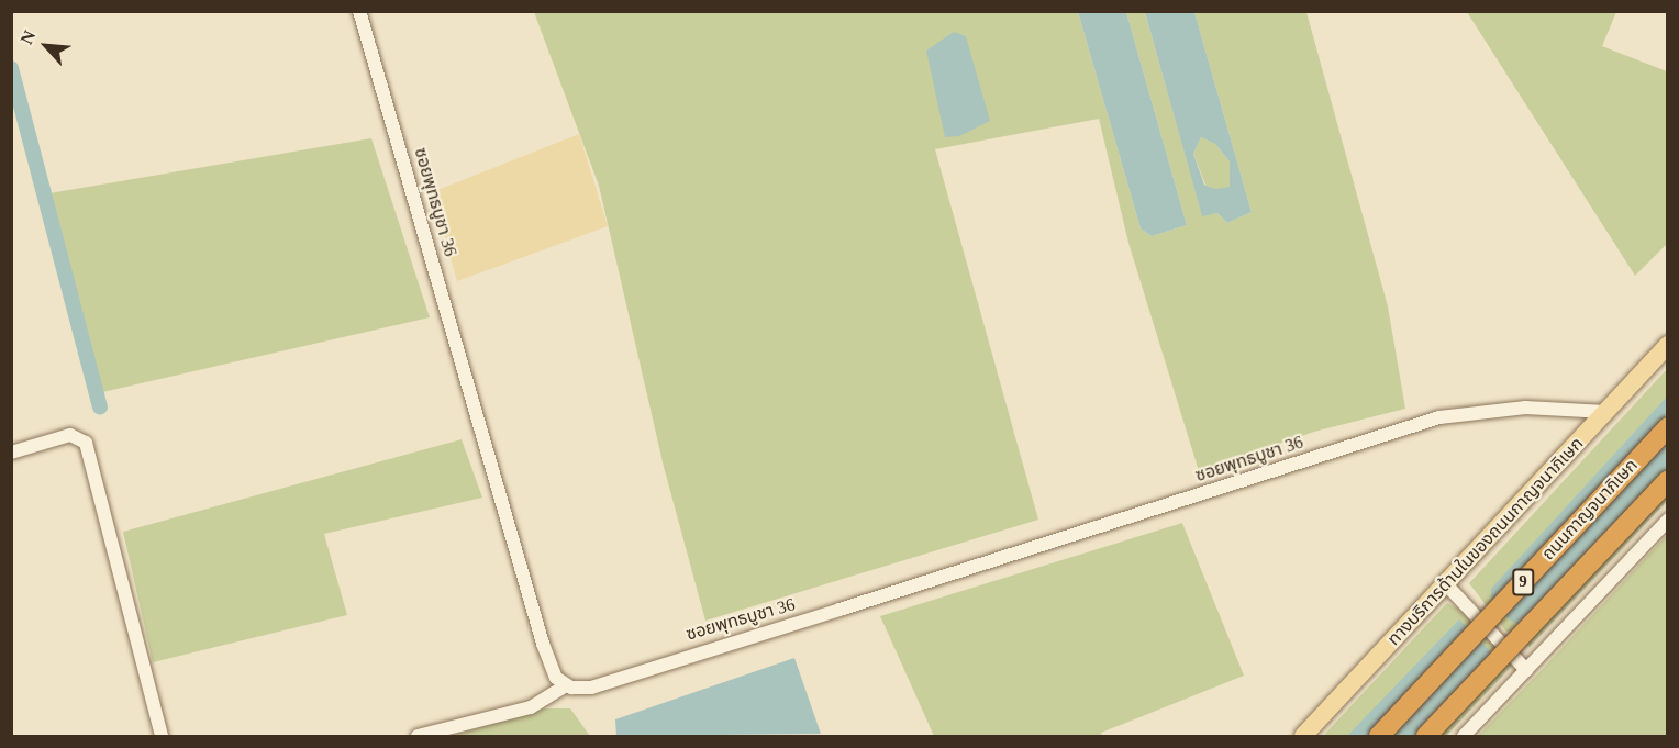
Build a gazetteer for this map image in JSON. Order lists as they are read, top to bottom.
{
  "streets": {
    "highway": ["ถนนกาญจนาภิเษก", "9"],
    "main road": ["ทางบริการด้านในของถนนกาญจนาภิเษก"],
    "street": ["ซอยพุทธบูชา 36"]
  },
  "crossings": [
    ["ซอยพุทธบูชา 36", "ทางบริการด้านในของถนนกาญจนาภิเษก"]
  ],
  "north": "top left"
}
